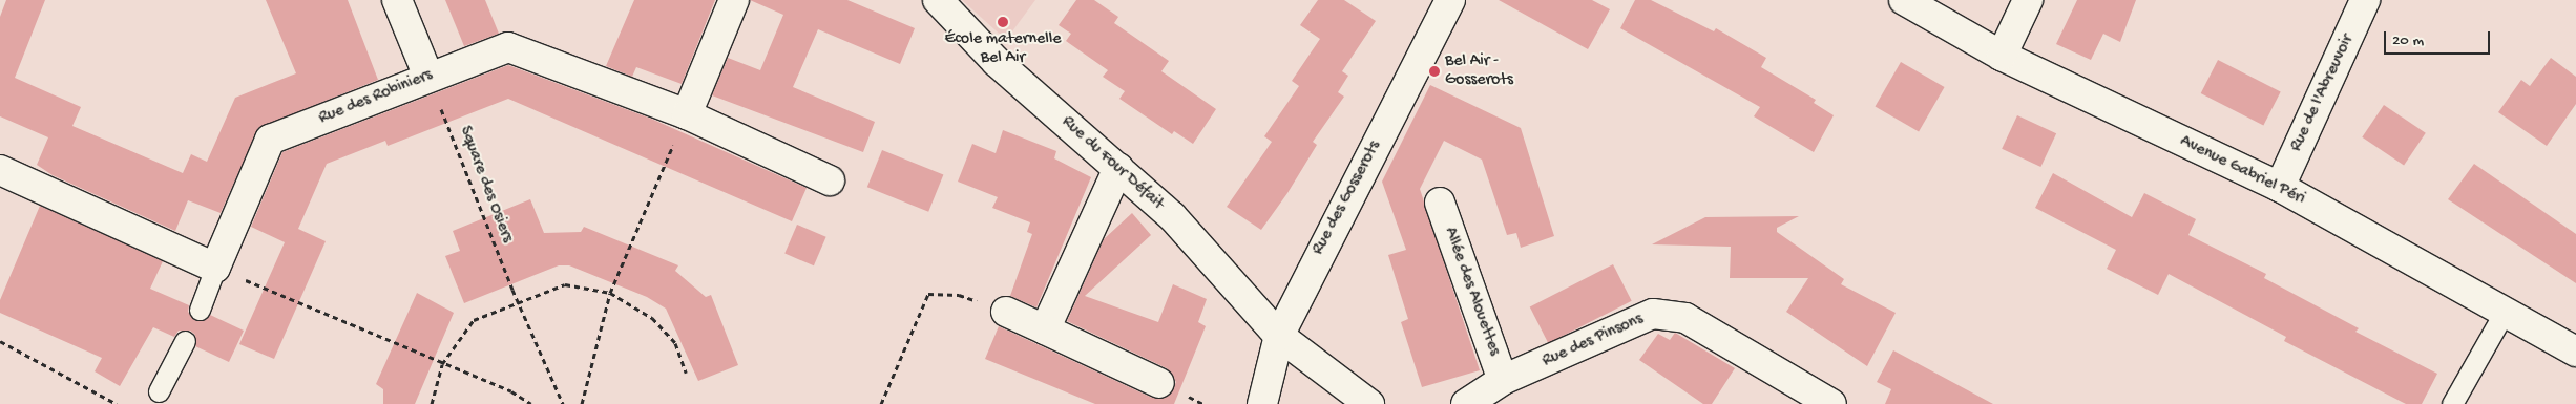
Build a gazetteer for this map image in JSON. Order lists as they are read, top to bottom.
{
  "streets": {
    "street": [
      "Rue de l'Abreuvoir",
      "Rue des Robiniers",
      "Rue du Four Défait",
      "Avenue Gabriel Péri",
      "Rue des Gosserots",
      "Allée des Alouettes",
      "Rue des Pinsons"
    ],
    "path": ["Square des Osiers"]
  },
  "crossings": [
    ["Rue de l'Abreuvoir", "Avenue Gabriel Péri"],
    ["Rue des Robiniers", "Square des Osiers"],
    ["Rue du Four Défait", "Rue des Gosserots"],
    ["Allée des Alouettes", "Rue des Pinsons"]
  ],
  "places": ["École maternelle Bel Air", "Bel Air - Gosserots"],
  "scale_bar": "20 m"
}
